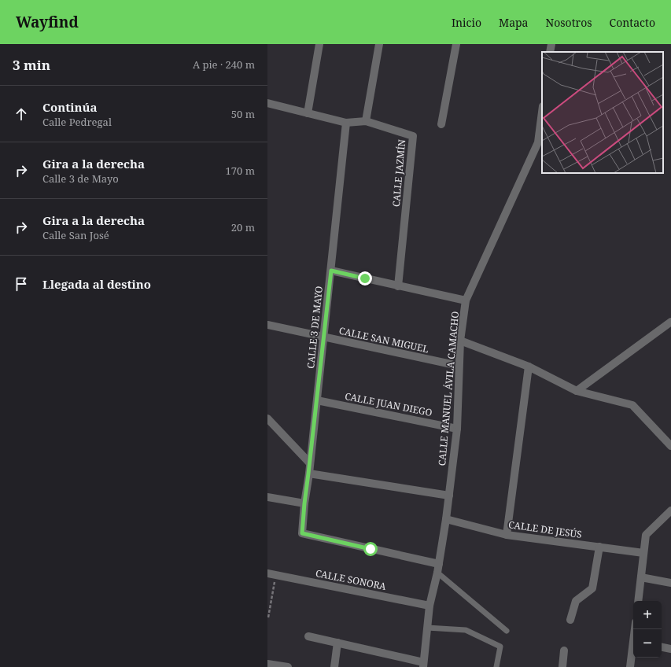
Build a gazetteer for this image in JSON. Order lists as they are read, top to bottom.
{
  "streets": {
    "street": [
      "CALLE JAZMÍN",
      "CALLE 3 DE MAYO",
      "CALLE SAN MIGUEL",
      "CALLE MANUEL ÁVILA CAMACHO",
      "CALLE JUAN DIEGO",
      "CALLE DE JESÚS",
      "CALLE SONORA"
    ]
  },
  "crossings": [
    ["CALLE JAZMÍN", "CALLE 3 DE MAYO"],
    ["CALLE 3 DE MAYO", "CALLE SAN MIGUEL"],
    ["CALLE 3 DE MAYO", "CALLE MANUEL ÁVILA CAMACHO"],
    ["CALLE 3 DE MAYO", "CALLE JUAN DIEGO"],
    ["CALLE SAN MIGUEL", "CALLE MANUEL ÁVILA CAMACHO"],
    ["CALLE MANUEL ÁVILA CAMACHO", "CALLE JUAN DIEGO"],
    ["CALLE MANUEL ÁVILA CAMACHO", "CALLE DE JESÚS"],
    ["CALLE MANUEL ÁVILA CAMACHO", "CALLE SONORA"]
  ],
  "page": {
    "header": "Wayfind",
    "nav": [
      "Inicio",
      "Mapa",
      "Nosotros",
      "Contacto"
    ],
    "heading": ["3 min", "A pie · 240 m"],
    "list": [
      ["Continúa", "Calle Pedregal", "50 m"],
      ["Gira a la derecha", "Calle 3 de Mayo", "170 m"],
      ["Gira a la derecha", "Calle San José", "20 m"],
      "Llegada al destino"
    ],
    "map_buttons": ["+", "−"]
  }
}
